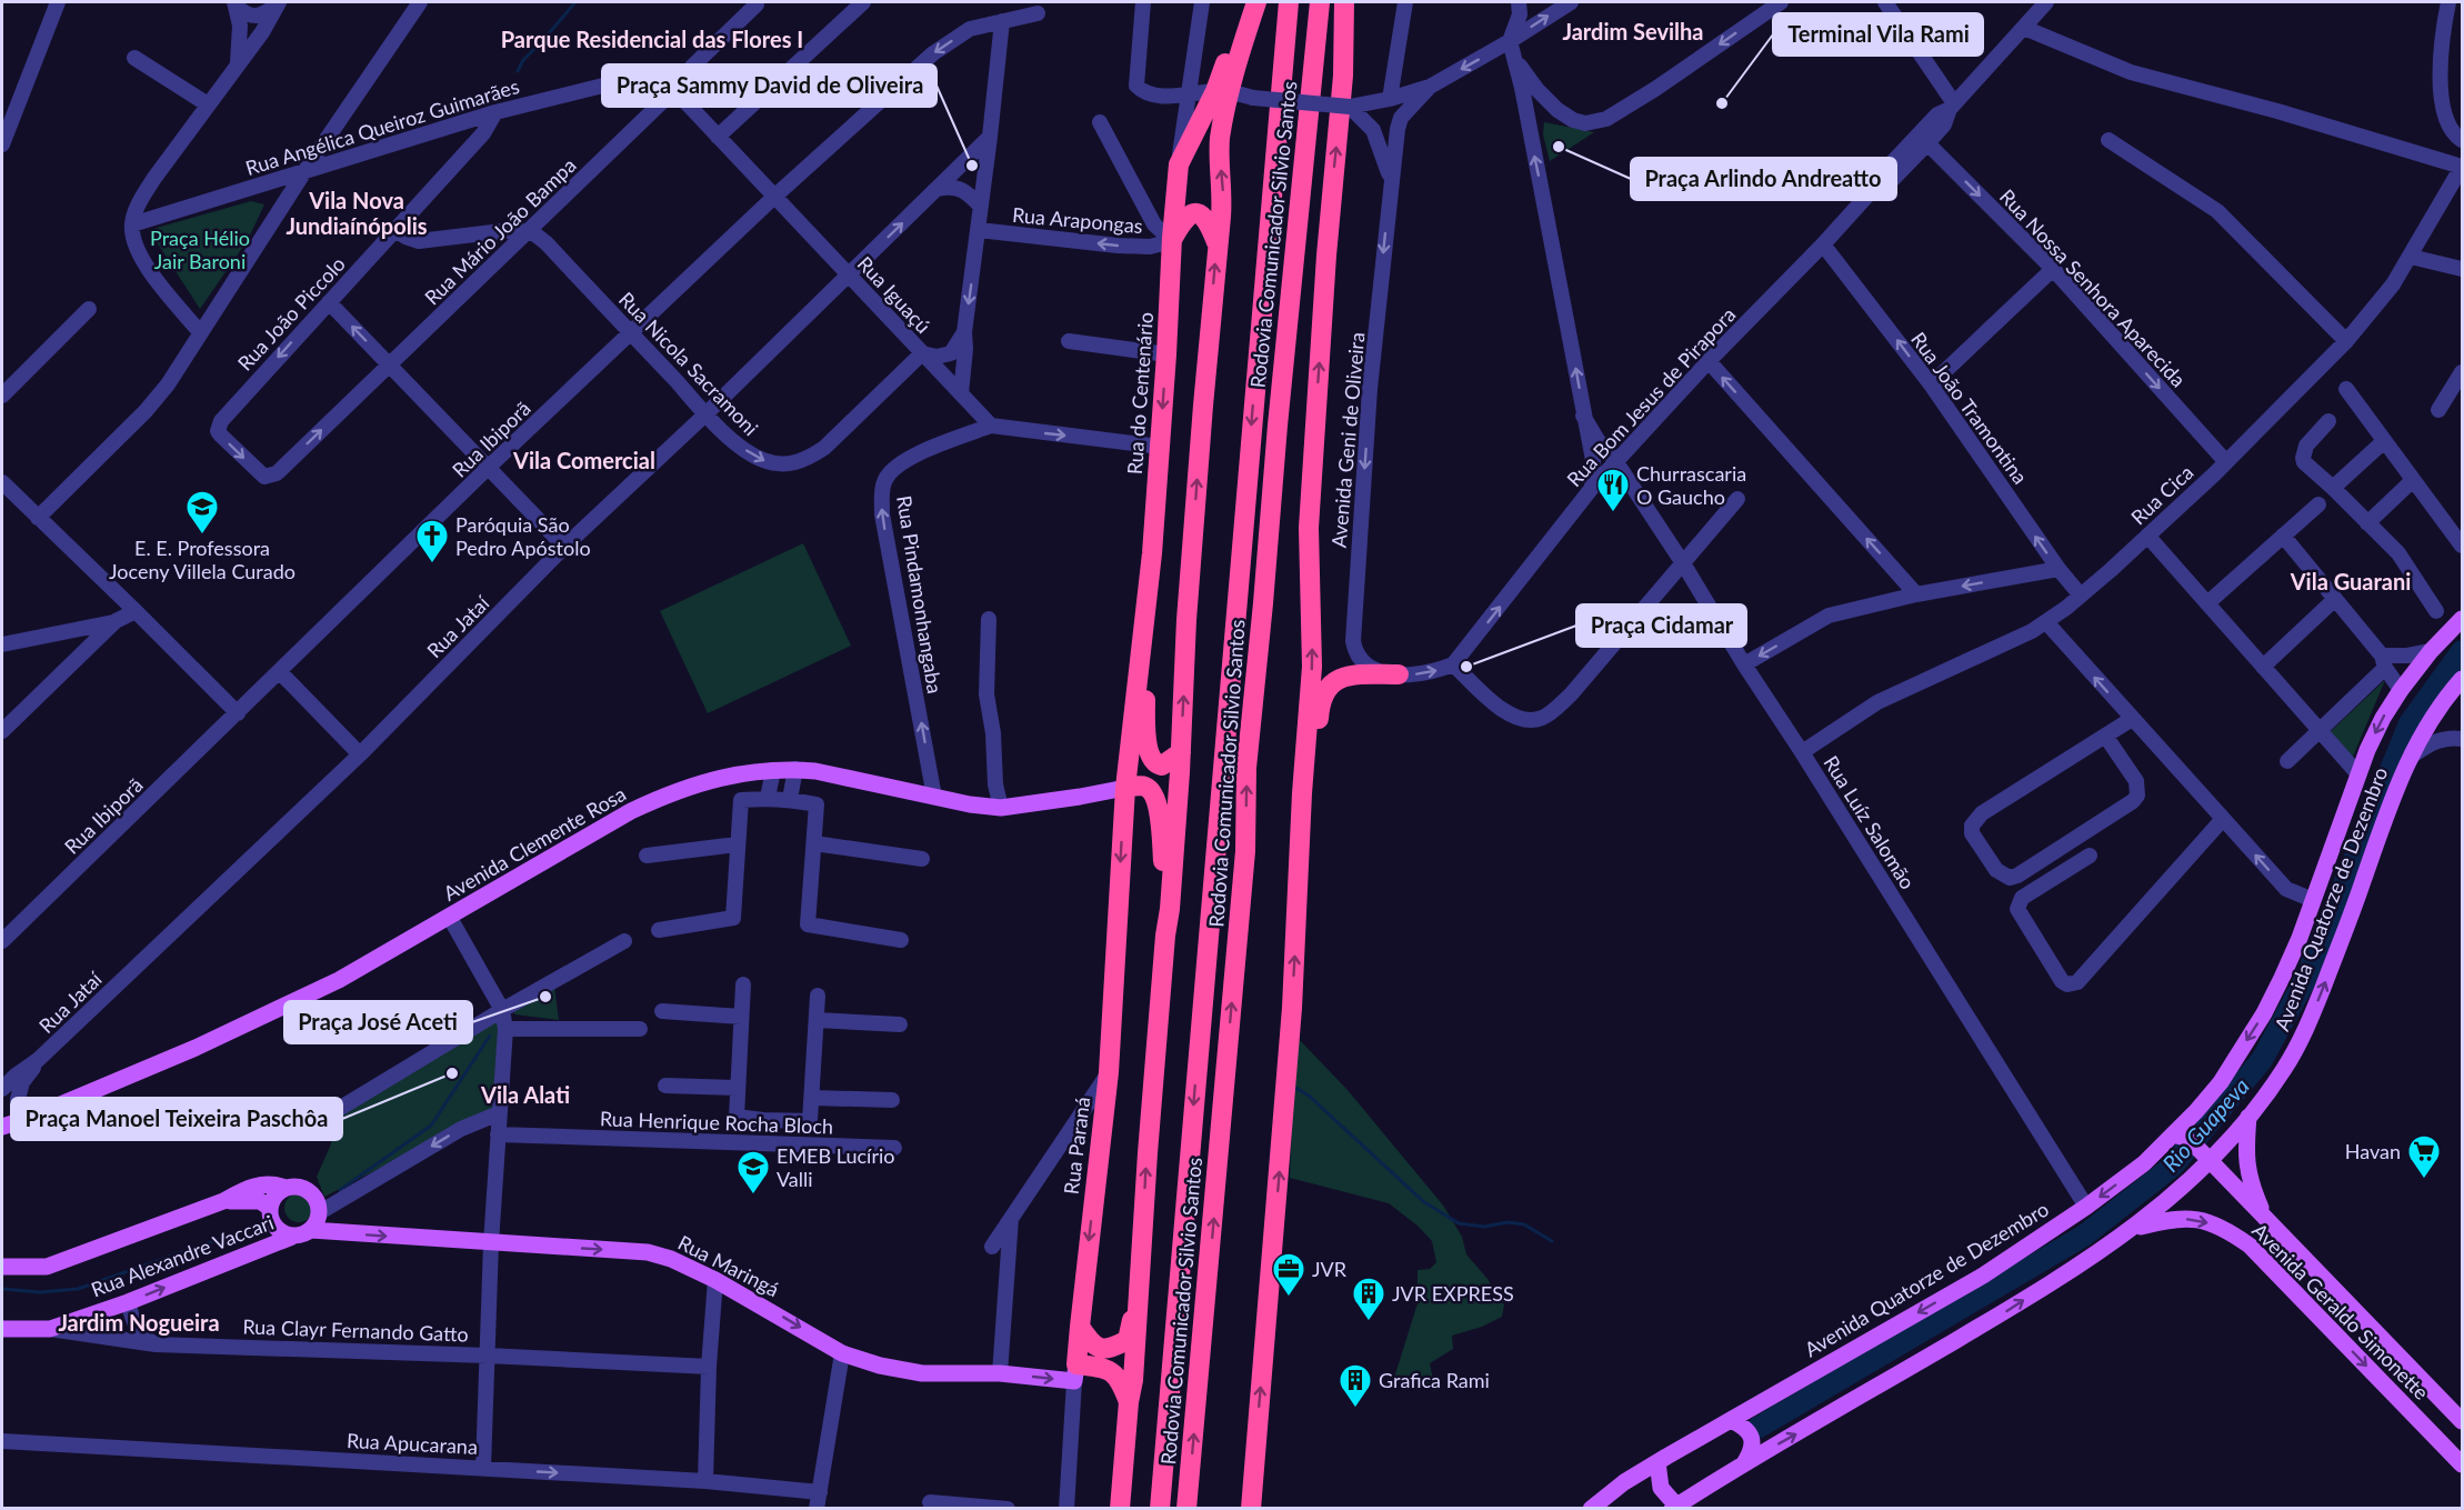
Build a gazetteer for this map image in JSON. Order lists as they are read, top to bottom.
{
  "streets": {
    "highway": ["Rodovia Comunicador Silvio Santos", "Rua do Centenário", "Rua Paraná"],
    "main road": [
      "Avenida Clemente Rosa",
      "Avenida Quatorze de Dezembro",
      "Rua Alexandre Vaccari",
      "Rua Maringá",
      "Avenida Geraldo Simonette",
      "Rua Clayr Fernando Gatto"
    ],
    "street": [
      "Rua Angélica Queiroz Guimarães",
      "Rua Arapongas",
      "Rua Mário João Bampa",
      "Rua Nossa Senhora Aparecida",
      "Rua Iguaçú",
      "Rua João Piccolo",
      "Rua Nicola Sacramoni",
      "Rua Bom Jesus de Pirapora",
      "Rua João Tramontina",
      "Rua Ibiporã",
      "Avenida Geni de Oliveira",
      "Rua Cica",
      "Rua Pindamonhangaba",
      "Rua Jataí",
      "Rua Luíz Salomão",
      "Rua Henrique Rocha Bloch",
      "Rua Apucarana"
    ]
  },
  "crossings": [
    ["Rua Angélica Queiroz Guimarães", "Rua Iguaçú"],
    ["Rua Angélica Queiroz Guimarães", "Rua João Piccolo"],
    ["Rua Arapongas", "Rua do Centenário"],
    ["Rua Mário João Bampa", "Rua Iguaçú"],
    ["Rua Mário João Bampa", "Rua João Piccolo"],
    ["Rua Mário João Bampa", "Rua Nicola Sacramoni"],
    ["Rua Nossa Senhora Aparecida", "Rua Bom Jesus de Pirapora"],
    ["Rua Nossa Senhora Aparecida", "Rua Cica"],
    ["Rua Iguaçú", "Rua Nicola Sacramoni"],
    ["Rua Iguaçú", "Rua Ibiporã"],
    ["Rua Iguaçú", "Rua Pindamonhangaba"],
    ["Rua Iguaçú", "Rua Jataí"],
    ["Rua Nicola Sacramoni", "Rua Ibiporã"],
    ["Rua Nicola Sacramoni", "Rua Jataí"],
    ["Rua do Centenário", "Avenida Clemente Rosa"],
    ["Rua do Centenário", "Rua Paraná"],
    ["Rua Bom Jesus de Pirapora", "Rua João Tramontina"],
    ["Rua Bom Jesus de Pirapora", "Rua Luíz Salomão"],
    ["Rua João Tramontina", "Rua Cica"],
    ["Rua Cica", "Rua Luíz Salomão"],
    ["Rua Pindamonhangaba", "Avenida Clemente Rosa"],
    ["Rua Luíz Salomão", "Avenida Quatorze de Dezembro"],
    ["Avenida Clemente Rosa", "Rua Paraná"],
    ["Avenida Quatorze de Dezembro", "Avenida Geraldo Simonette"],
    ["Rua Paraná", "Rua Maringá"],
    ["Rua Alexandre Vaccari", "Rua Maringá"],
    ["Rua Alexandre Vaccari", "Rua Clayr Fernando Gatto"]
  ],
  "one_way": [
    "Rua Nossa Senhora Aparecida",
    "Rua Nicola Sacramoni",
    "Rua João Tramontina",
    "Avenida Geni de Oliveira",
    "Rua Maringá"
  ],
  "districts": [
    "Jardim Sevilha",
    "Parque Residencial das Flores I",
    "Vila Nova Jundiaínópolis",
    "Vila Comercial",
    "Vila Guarani",
    "Vila Alati",
    "Jardim Nogueira"
  ],
  "water": ["Rio Guapeva"],
  "parks": ["Praça Hélio Jair Baroni"],
  "places": {
    "other": [
      "Terminal Vila Rami",
      "Praça Arlindo Andreatto",
      "Praça Sammy David de Oliveira",
      "Praça Cidamar",
      "Praça José Aceti",
      "Praça Manoel Teixeira Paschôa"
    ],
    "restaurant": ["Churrascaria O Gaucho"],
    "school or university": ["E. E. Professora Joceny Villela Curado", "EMEB Lucírio Valli"],
    "church": ["Paróquia São Pedro Apóstolo"],
    "supermarket": ["Havan"],
    "office": ["JVR"],
    "building": ["JVR EXPRESS", "Grafica Rami"]
  }
}
